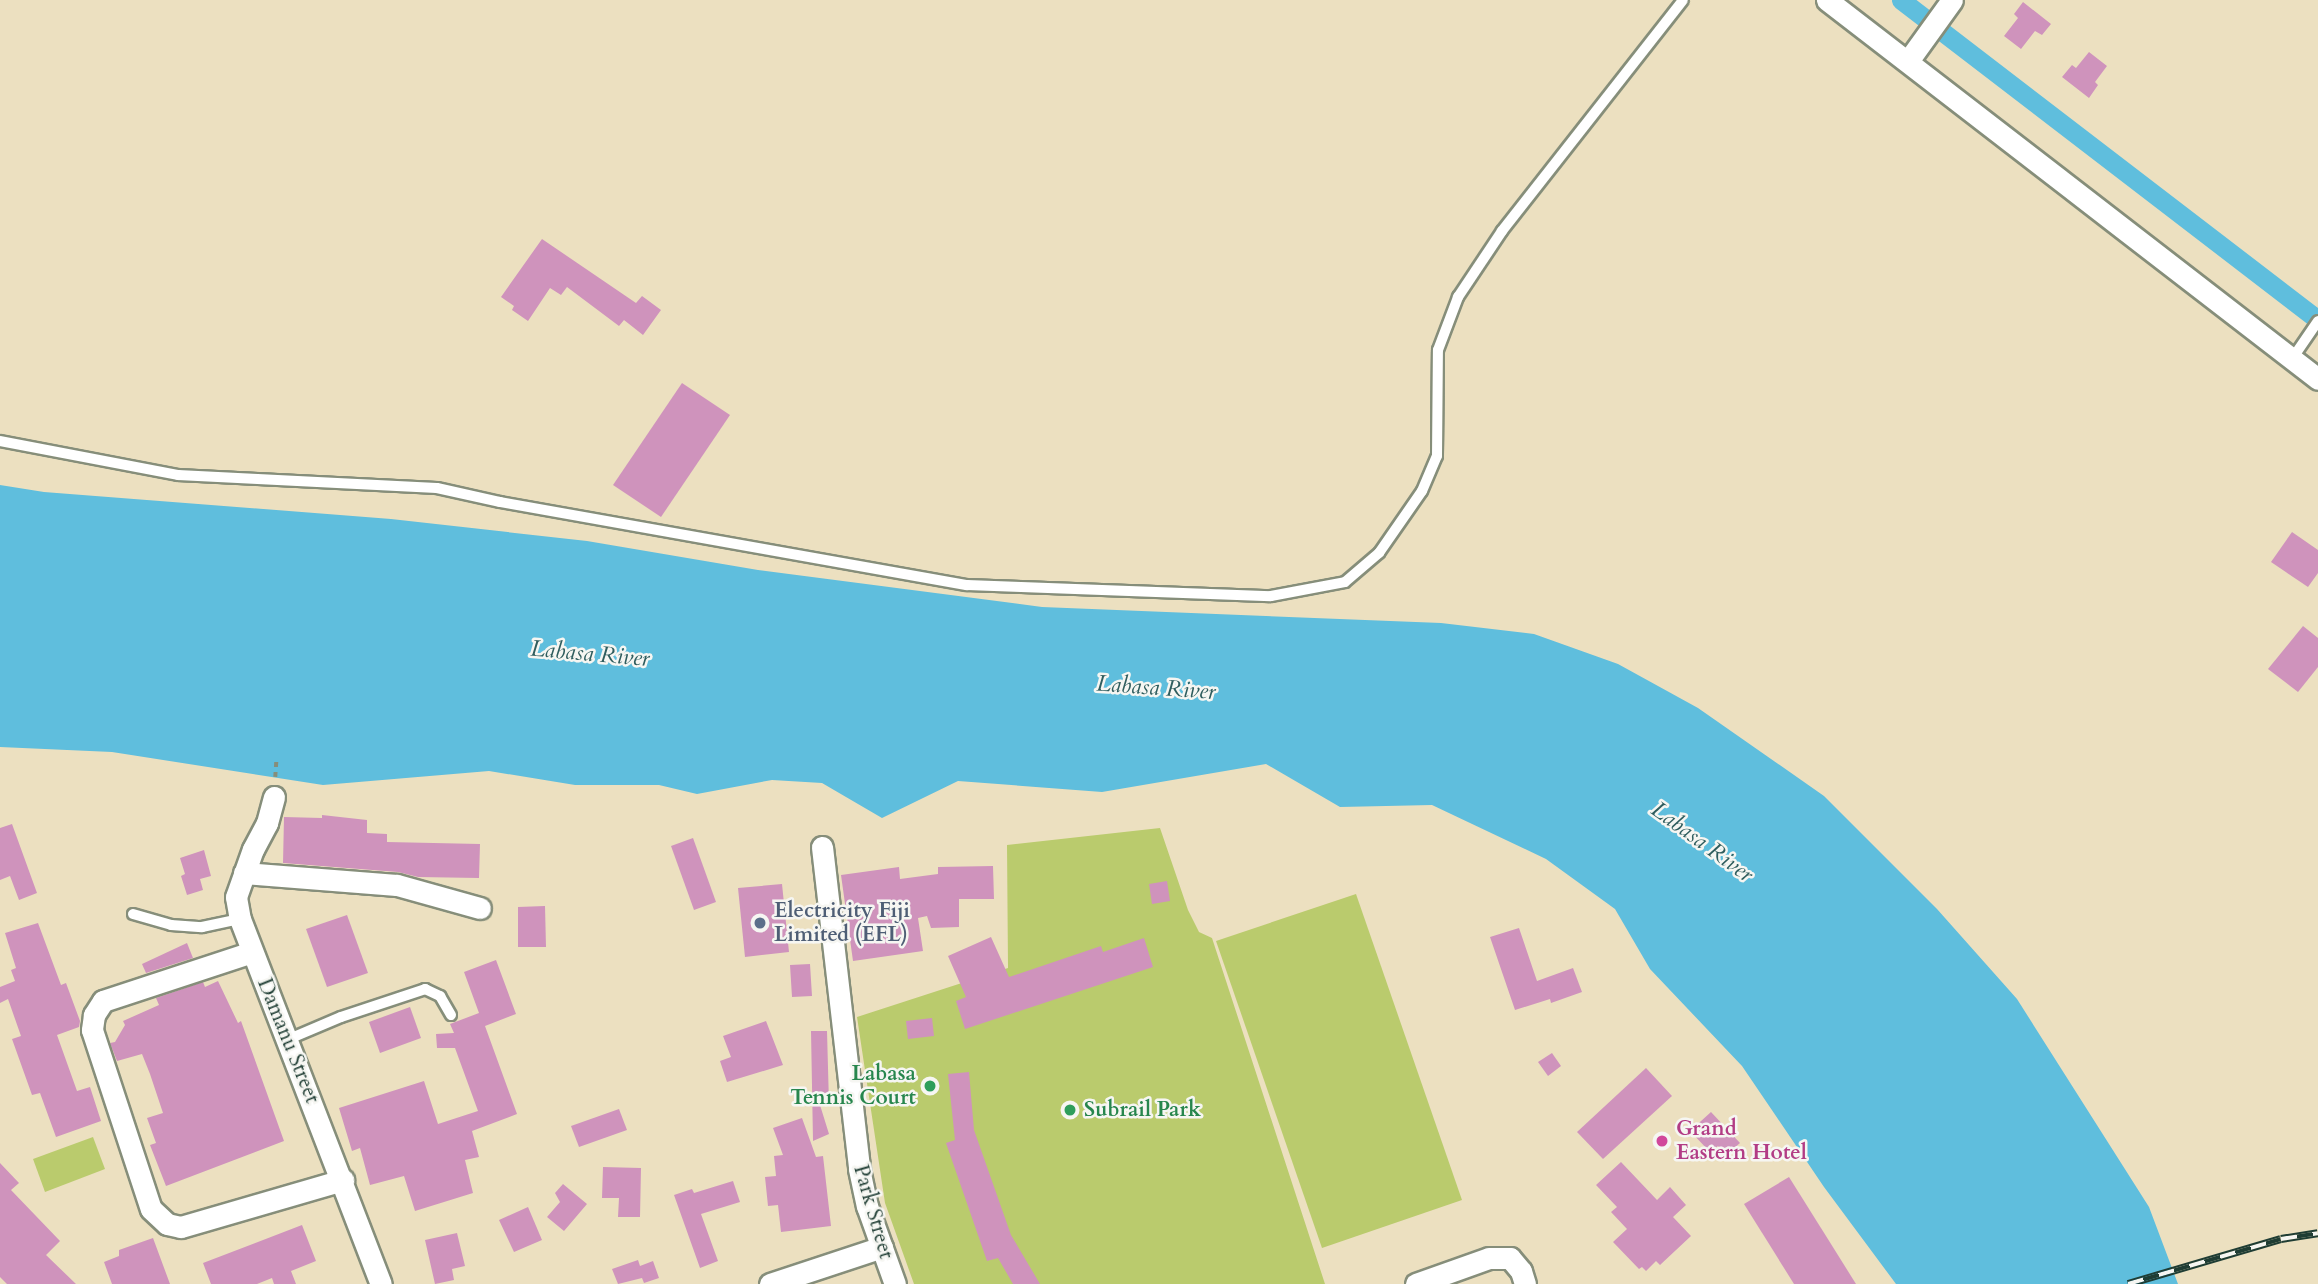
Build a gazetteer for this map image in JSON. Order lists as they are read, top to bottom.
{
  "streets": {
    "street": ["Damanu Street", "Park Street"]
  },
  "water": ["Labasa River"],
  "places": [
    "Electricity Fiji Limited (EFL)",
    "Labasa Tennis Court",
    "Subrail Park",
    "Grand Eastern Hotel"
  ]
}
